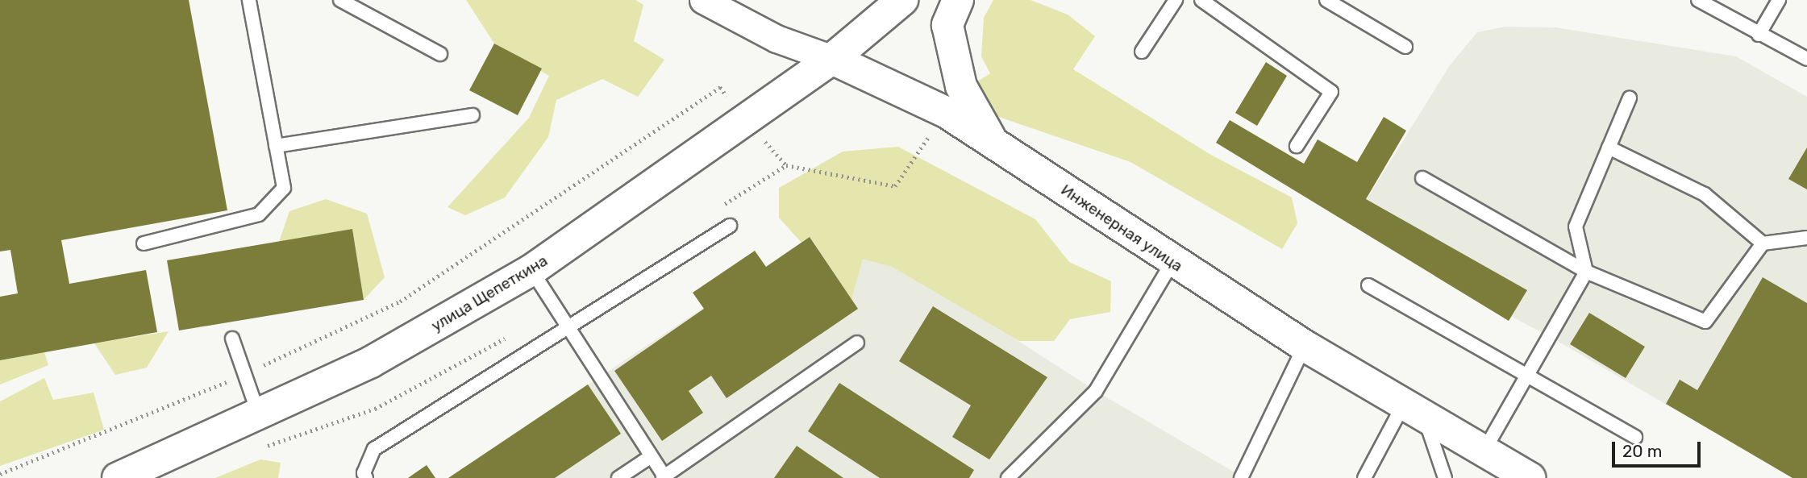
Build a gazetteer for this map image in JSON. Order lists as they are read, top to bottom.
{
  "streets": {
    "street": ["Инженерная улица", "улица Щепеткина"]
  },
  "crossings": [
    ["Инженерная улица", "улица Щепеткина"]
  ],
  "scale_bar": "20 m"
}
